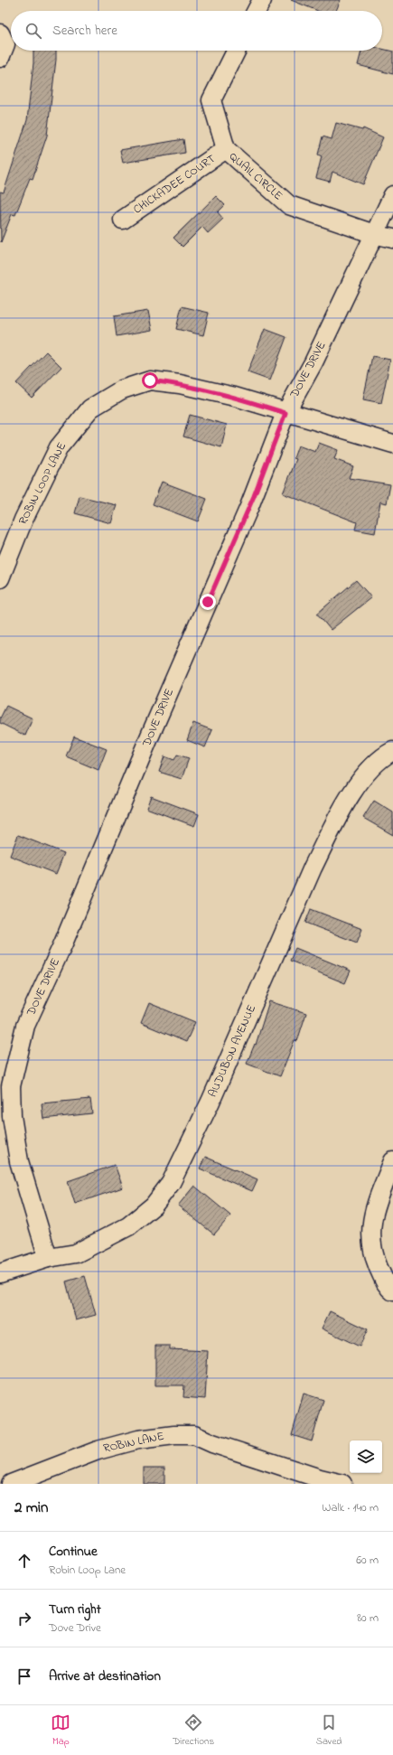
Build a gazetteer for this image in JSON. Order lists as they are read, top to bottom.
{
  "streets": {
    "street": [
      "QUAIL CIRCLE",
      "CHICKADEE COURT",
      "DOVE DRIVE",
      "ROBIN LOOP LANE",
      "AUDUBON AVENUE",
      "ROBIN LANE"
    ]
  },
  "crossings": [
    ["QUAIL CIRCLE", "CHICKADEE COURT"],
    ["QUAIL CIRCLE", "DOVE DRIVE"],
    ["DOVE DRIVE", "ROBIN LOOP LANE"],
    ["DOVE DRIVE", "AUDUBON AVENUE"]
  ],
  "page": {
    "search": "Search here",
    "heading": ["2 min", "Walk · 140 m"],
    "list": [
      ["Continue", "Robin Loop Lane", "60 m"],
      ["Turn right", "Dove Drive", "80 m"],
      "Arrive at destination"
    ],
    "nav": ["Map", "Directions", "Saved"]
  }
}
